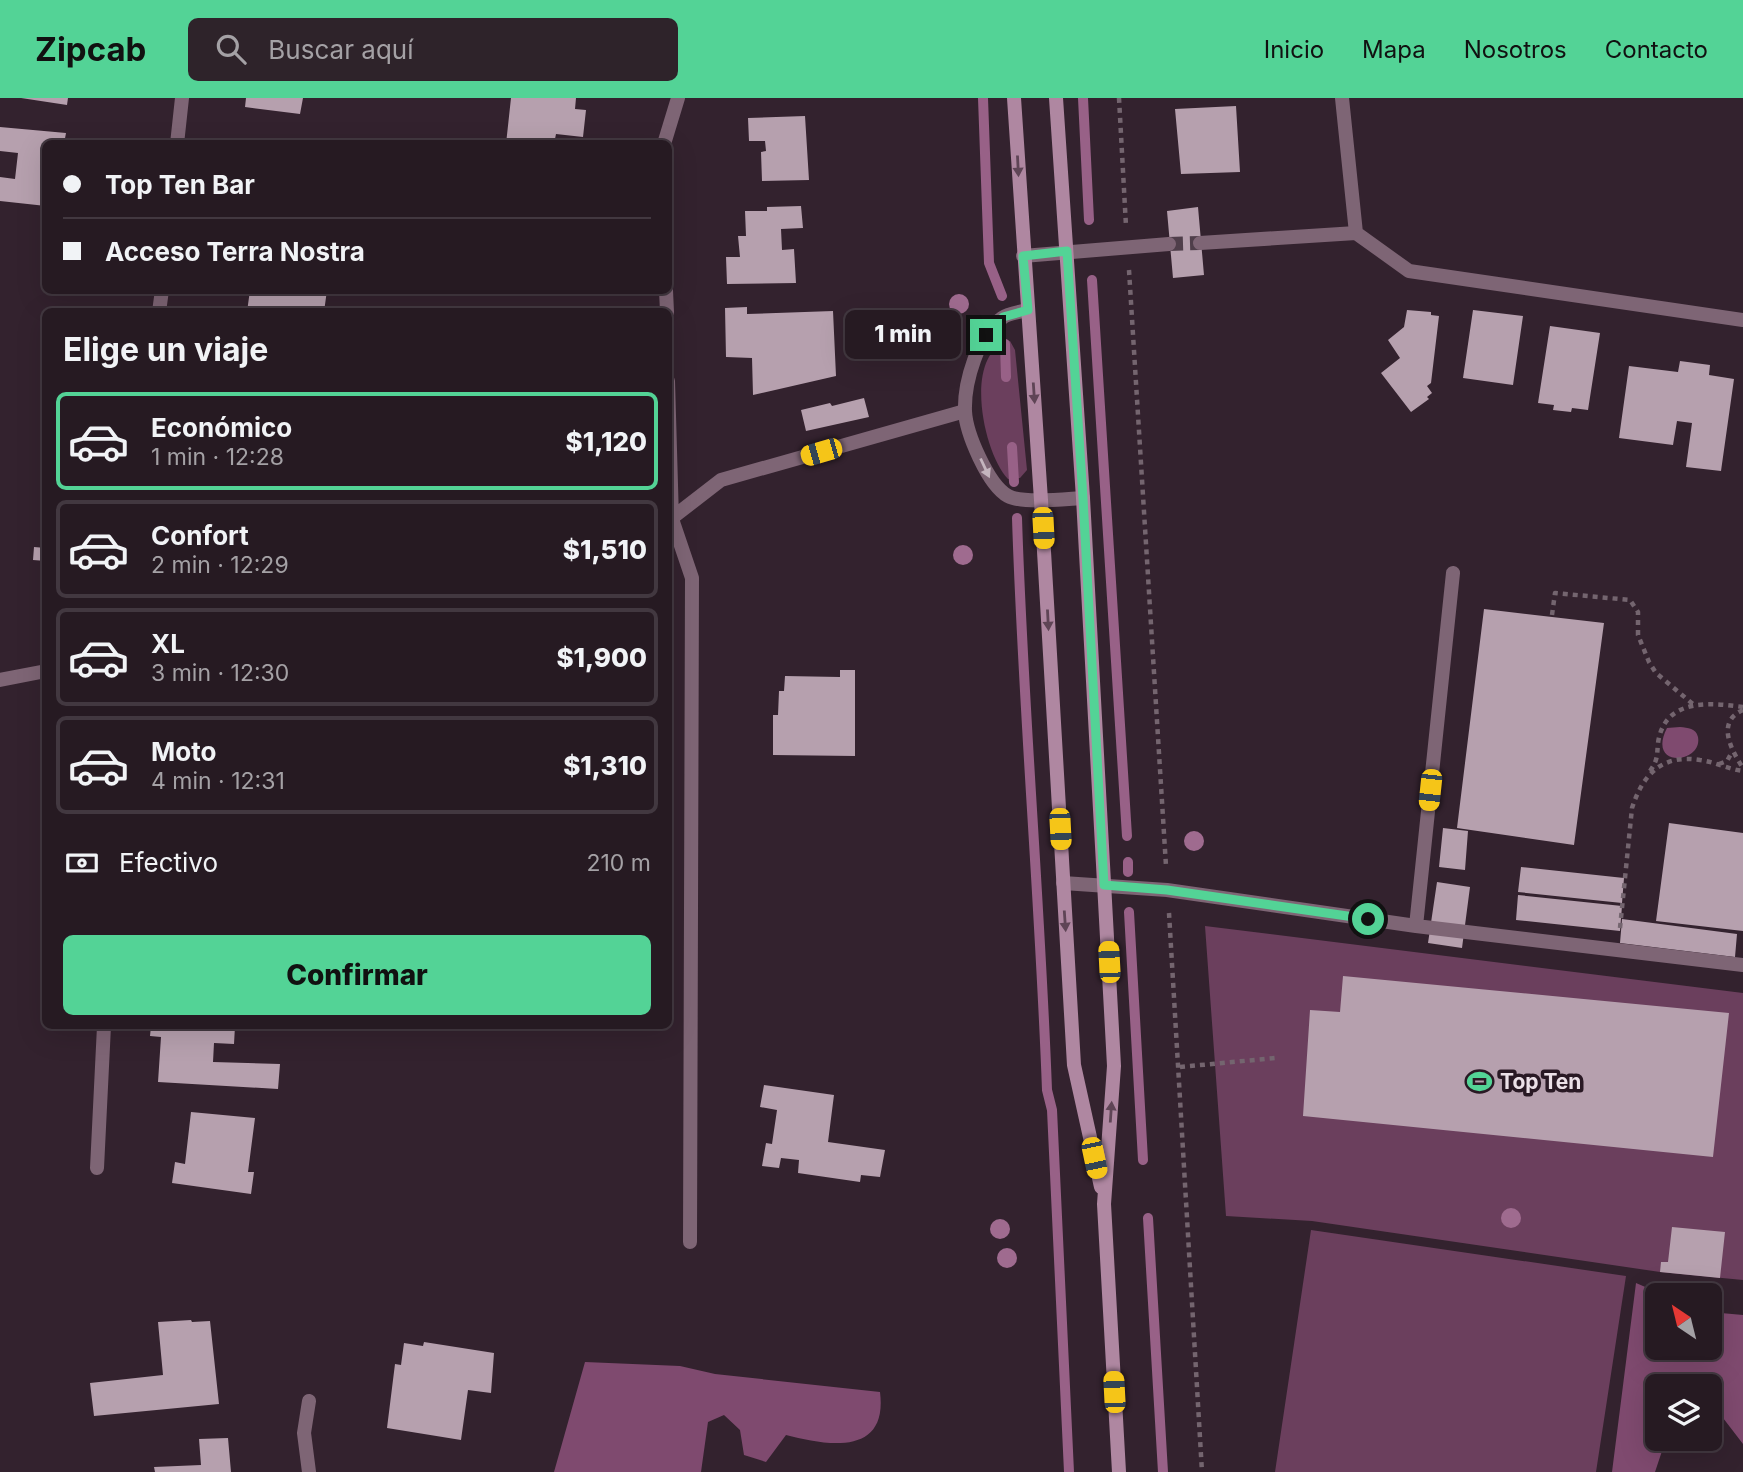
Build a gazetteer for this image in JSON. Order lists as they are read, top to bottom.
{
  "places": {
    "sports": ["Top Ten"]
  },
  "north": "top left",
  "page": {
    "header": "Zipcab",
    "search": "Buscar aquí",
    "nav": [
      "Inicio",
      "Mapa",
      "Nosotros",
      "Contacto"
    ],
    "banner": ["Top Ten Bar", "Acceso Terra Nostra"],
    "heading": "Elige un viaje",
    "bubble": "1 min",
    "list": [
      {
        "name": "Económico",
        "note": "1 min · 12:28",
        "value": "$1,120"
      },
      {
        "name": "Confort",
        "note": "2 min · 12:29",
        "value": "$1,510"
      },
      {
        "name": "XL",
        "note": "3 min · 12:30",
        "value": "$1,900"
      },
      {
        "name": "Moto",
        "note": "4 min · 12:31",
        "value": "$1,310"
      }
    ],
    "pay": ["Efectivo", "210 m"],
    "buttons": "Confirmar"
  }
}
